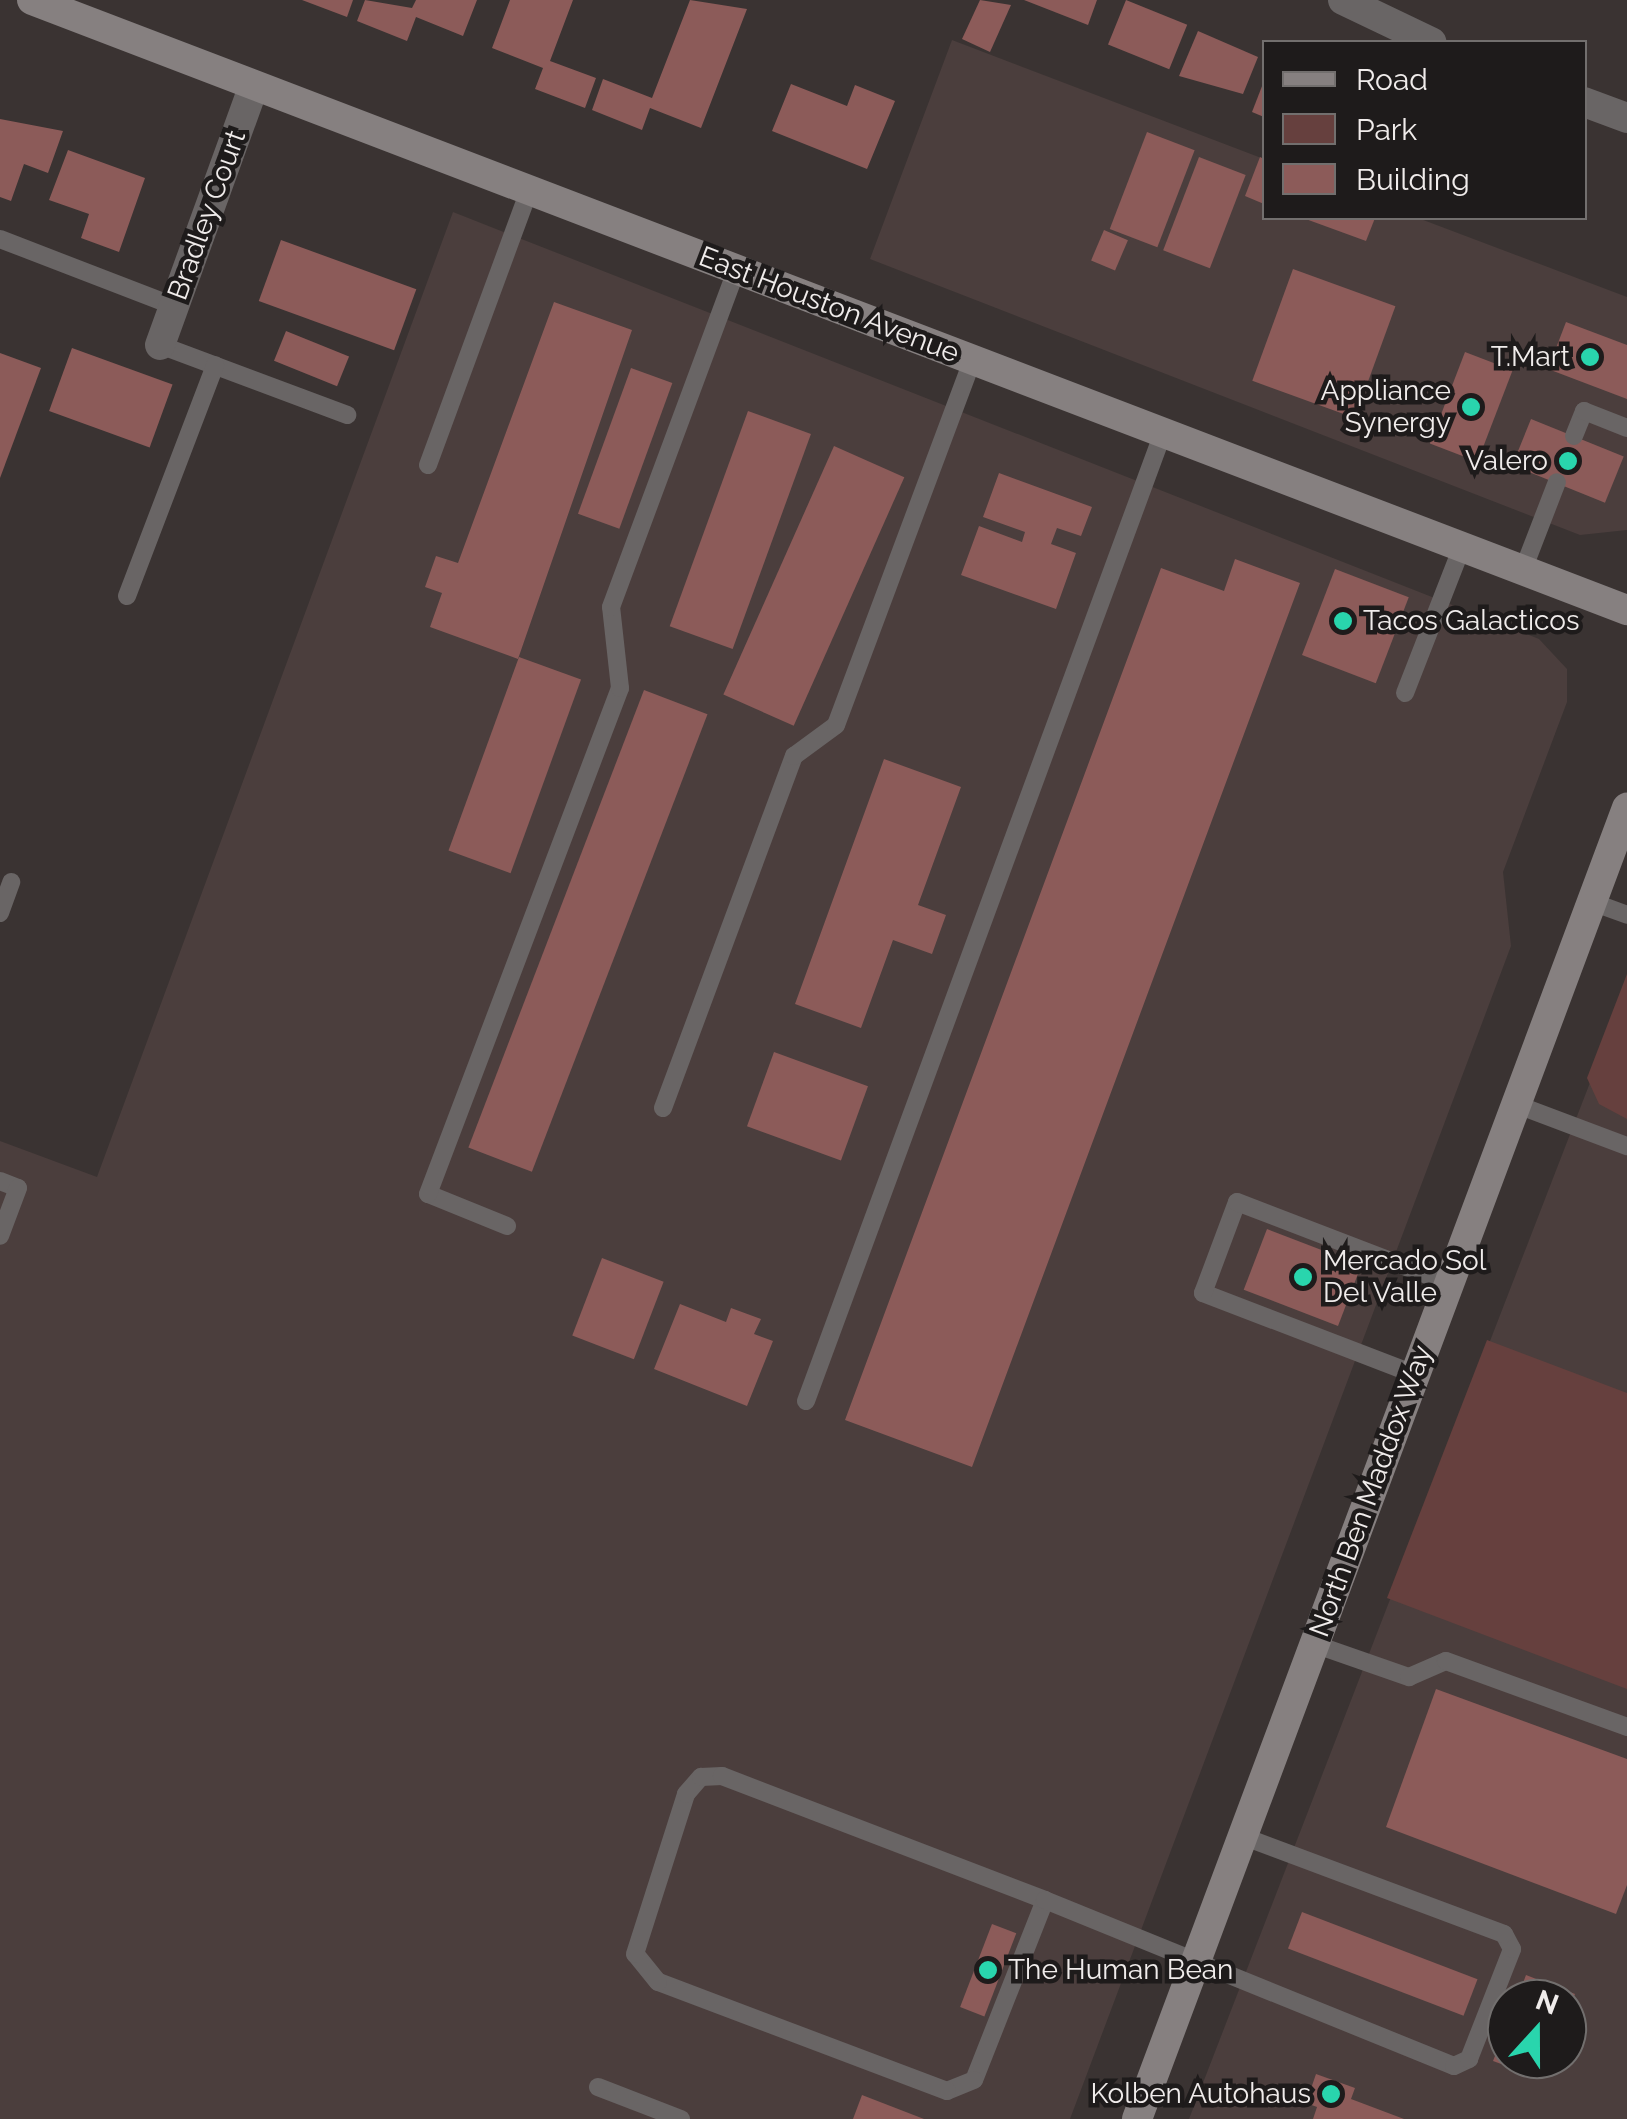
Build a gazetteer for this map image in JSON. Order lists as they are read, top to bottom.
{
  "streets": {
    "main road": ["East Houston Avenue", "North Ben Maddox Way"],
    "street": ["Bradley Court"]
  },
  "crossings": [
    ["Bradley Court", "East Houston Avenue"]
  ],
  "places": [
    "T.Mart",
    "Appliance Synergy",
    "Valero",
    "Tacos Galacticos",
    "Mercado Sol Del Valle",
    "The Human Bean",
    "Kolben Autohaus"
  ],
  "legend": ["Road", "Park", "Building"],
  "north": "top"
}
